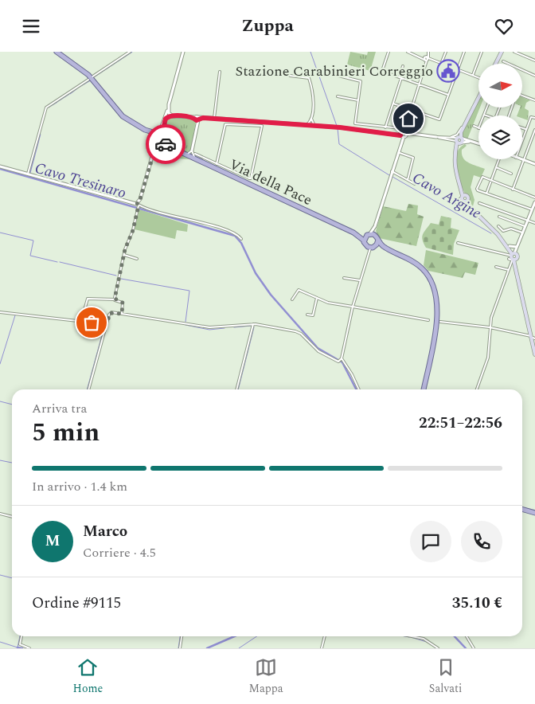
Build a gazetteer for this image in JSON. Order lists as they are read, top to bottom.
{
  "streets": {
    "main road": ["Via della Pace"]
  },
  "water": ["Cavo Tresinaro", "Cavo Argine"],
  "places": {
    "public building": ["Stazione Carabinieri Correggio"]
  },
  "north": "right",
  "page": {
    "header": "Zuppa",
    "heading": ["5 min", "Arriva tra", "22:51–22:56"],
    "panel": [
      "Marco",
      "Corriere · 4.5",
      "Ordine #9115",
      "35.10 €"
    ],
    "bar": "In arrivo · 1.4 km",
    "round": "M",
    "tabs": ["Home", "Mappa", "Salvati"]
  }
}
